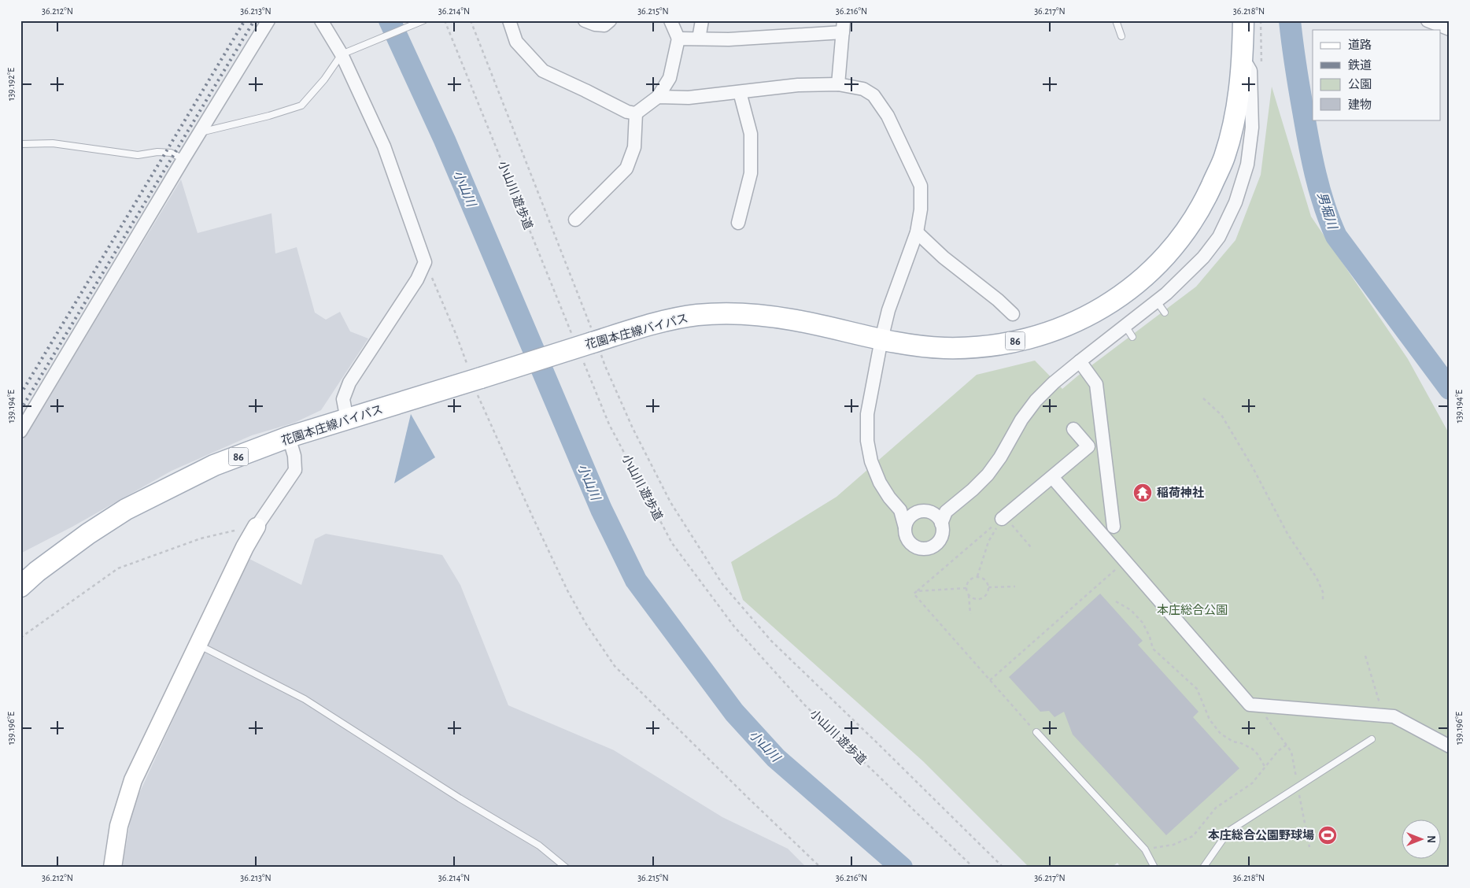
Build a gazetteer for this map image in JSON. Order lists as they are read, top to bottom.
{
  "streets": {
    "main road": ["花園本庄線バイパス", "86"],
    "path": ["小山川 遊歩道"]
  },
  "crossings": [
    ["小山川 遊歩道", "花園本庄線バイパス"]
  ],
  "water": ["小山川", "男堀川"],
  "parks": ["本庄総合公園"],
  "places": {
    "temple": ["稲荷神社"],
    "sports": ["本庄総合公園野球場"]
  },
  "legend": [
    "道路",
    "鉄道",
    "公園",
    "建物"
  ],
  "north": "right",
  "coordinates": [
    "36.212°N",
    "36.213°N",
    "36.214°N",
    "36.215°N",
    "36.216°N",
    "36.217°N",
    "36.218°N",
    "139.192°E",
    "139.194°E",
    "139.196°E"
  ]
}
